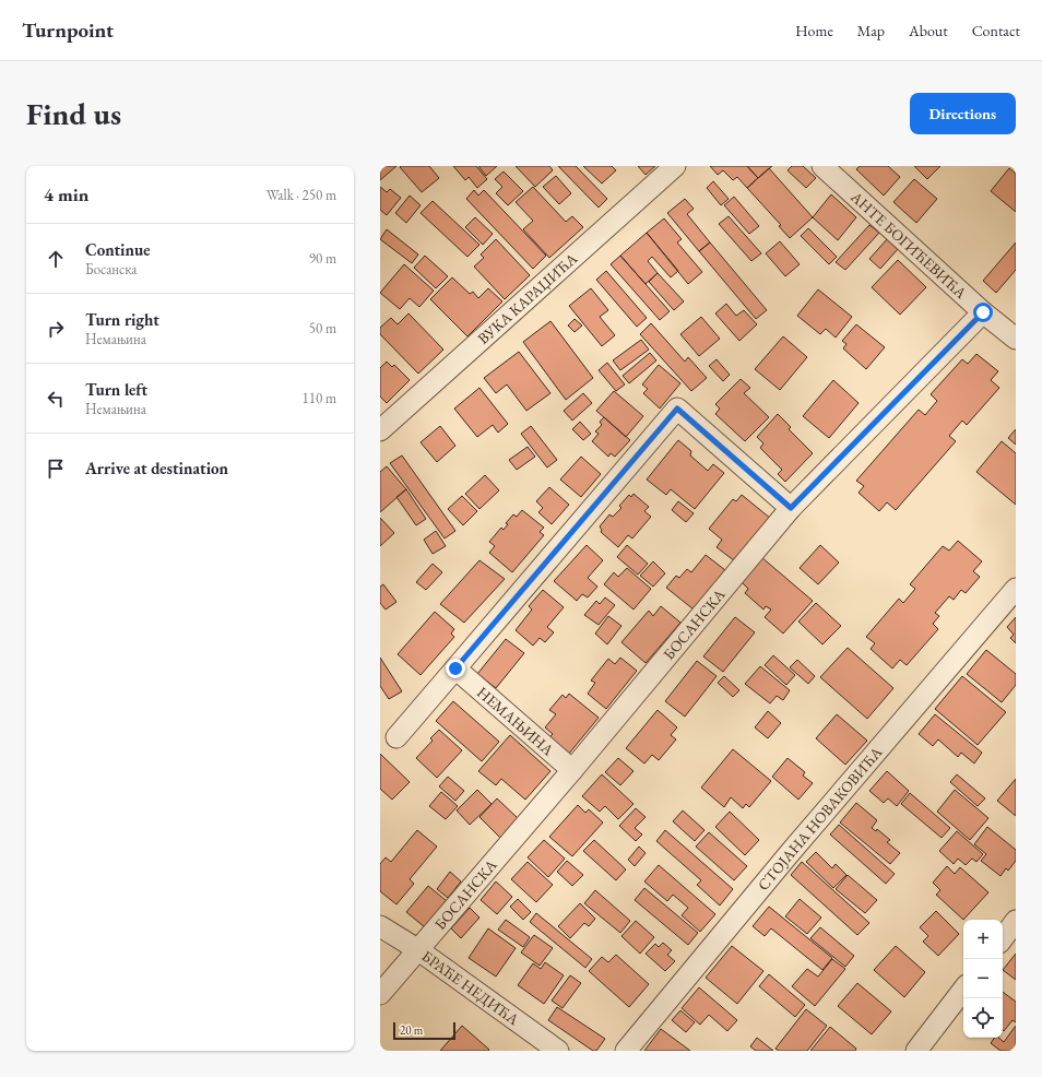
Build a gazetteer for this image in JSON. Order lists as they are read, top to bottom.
{
  "streets": {
    "street": [
      "АНТЕ БОГИЋЕВИЋА",
      "ВУКА КАРАЏИЋА",
      "БОСАНСКА",
      "НЕМАЊИНА",
      "СТОЈАНА НОВАКОВИЋА",
      "БРАЋЕ НЕДИЋА"
    ]
  },
  "crossings": [
    ["АНТЕ БОГИЋЕВИЋА", "БОСАНСКА"],
    ["БОСАНСКА", "НЕМАЊИНА"],
    ["БОСАНСКА", "БРАЋЕ НЕДИЋА"]
  ],
  "scale_bar": "20 m",
  "page": {
    "header": "Turnpoint",
    "nav": [
      "Home",
      "Map",
      "About",
      "Contact"
    ],
    "buttons": "Directions",
    "title": "Find us",
    "heading": ["4 min", "Walk · 250 m"],
    "list": [
      ["Continue", "Босанска", "90 m"],
      ["Turn right", "Немањина", "50 m"],
      ["Turn left", "Немањина", "110 m"],
      "Arrive at destination"
    ],
    "map_buttons": ["+", "−"],
    "scale": "20 m"
  }
}
